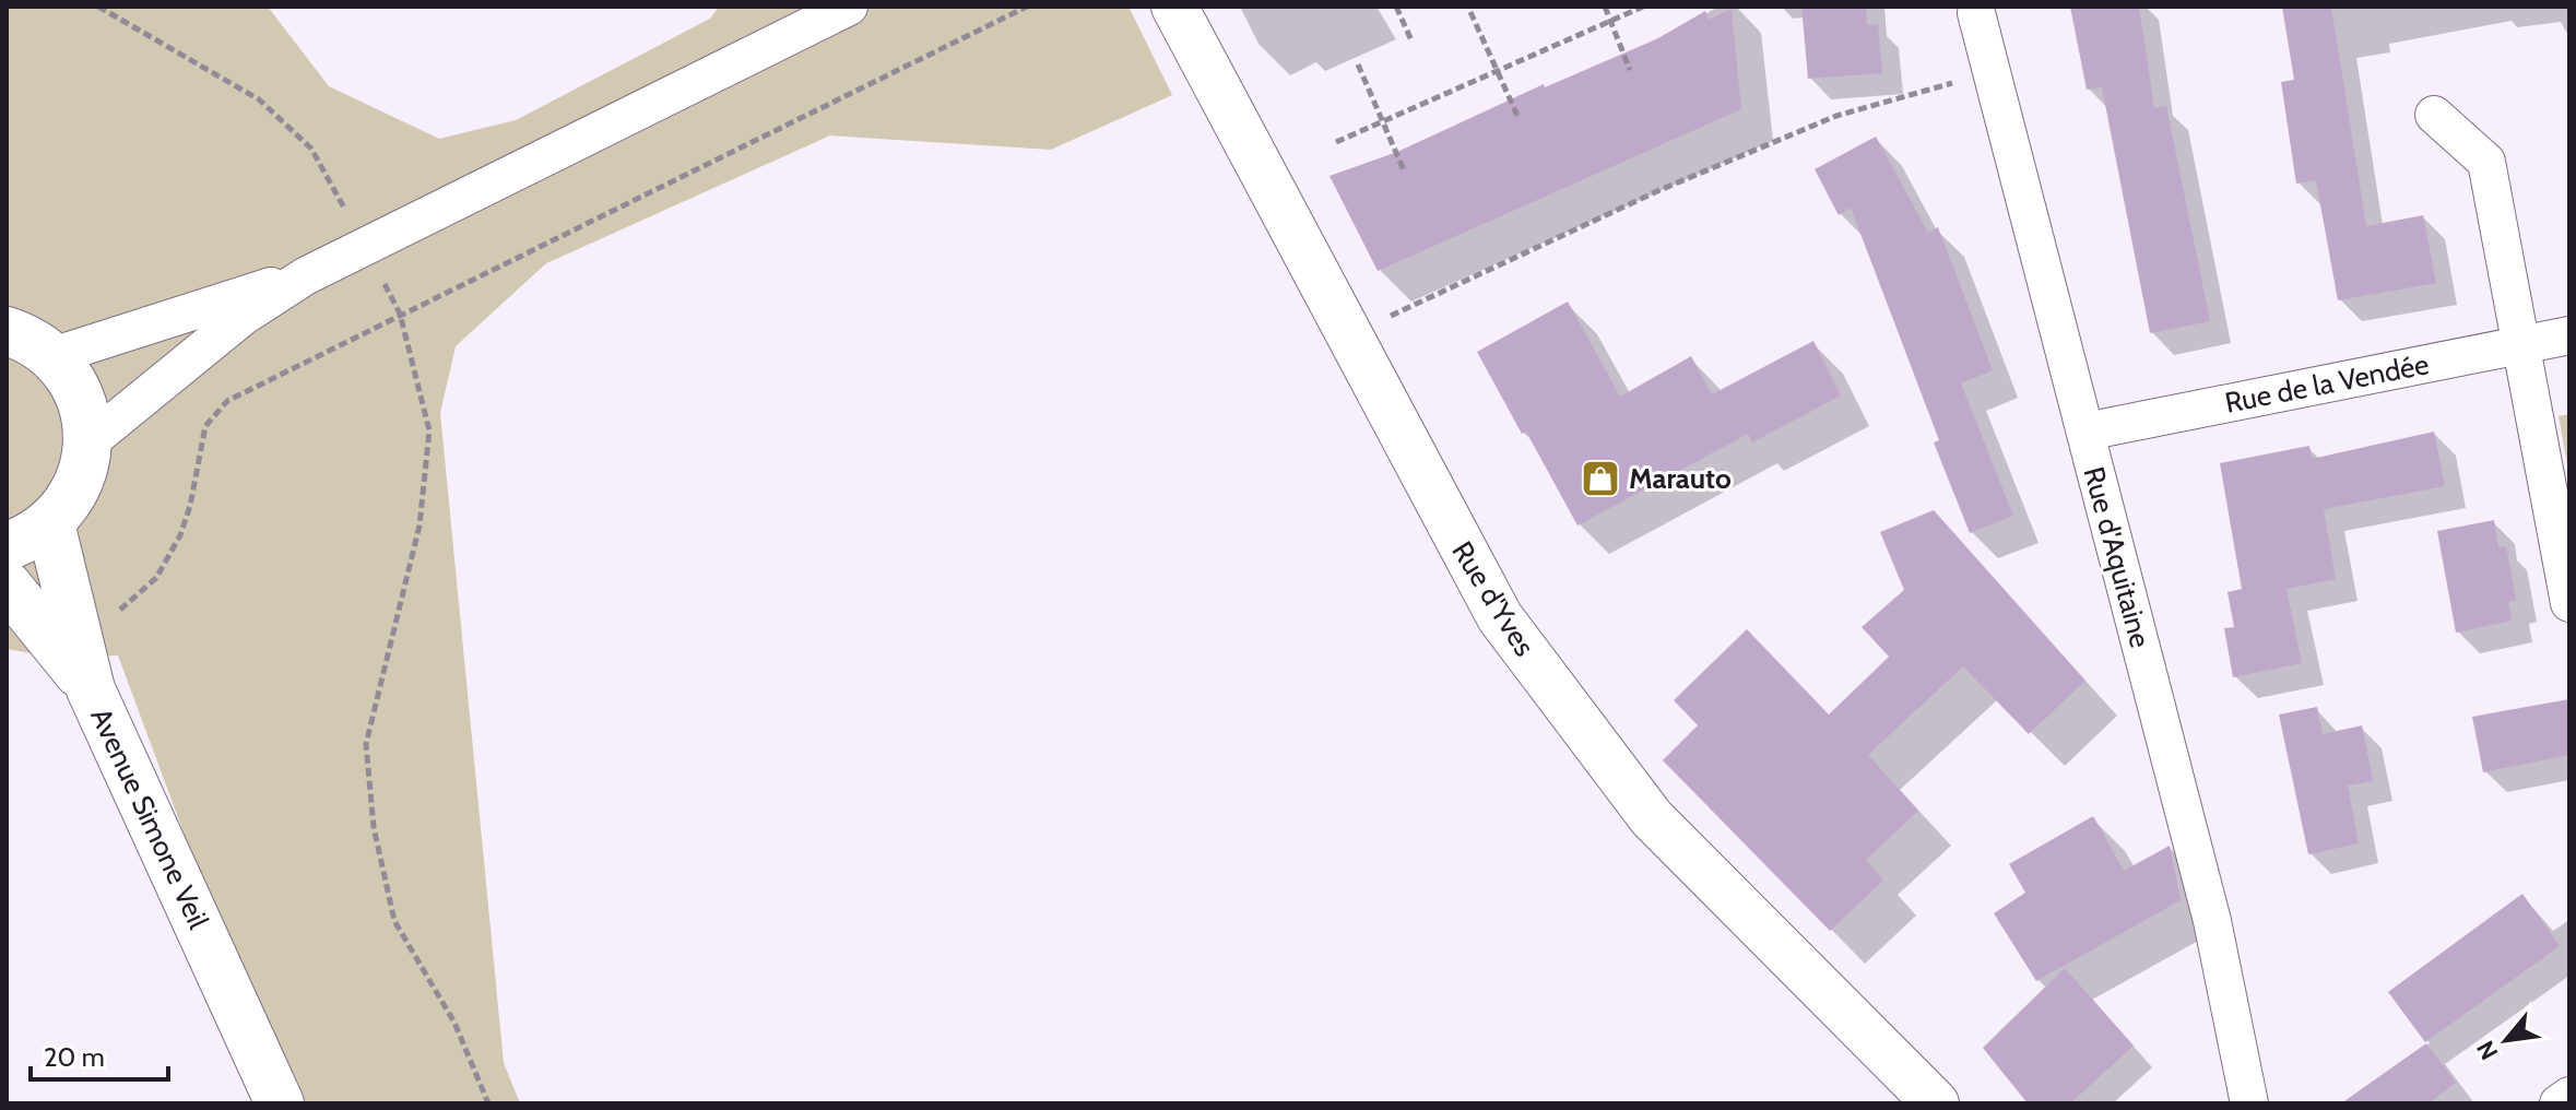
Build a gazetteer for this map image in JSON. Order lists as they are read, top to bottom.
{
  "streets": {
    "main road": ["Avenue Simone Veil"],
    "street": ["Rue de la Vendée", "Rue d'Aquitaine", "Rue d'Yves"]
  },
  "crossings": [
    ["Rue de la Vendée", "Rue d'Aquitaine"]
  ],
  "places": {
    "shop": ["Marauto"]
  },
  "scale_bar": "20 m",
  "north": "bottom left"
}
